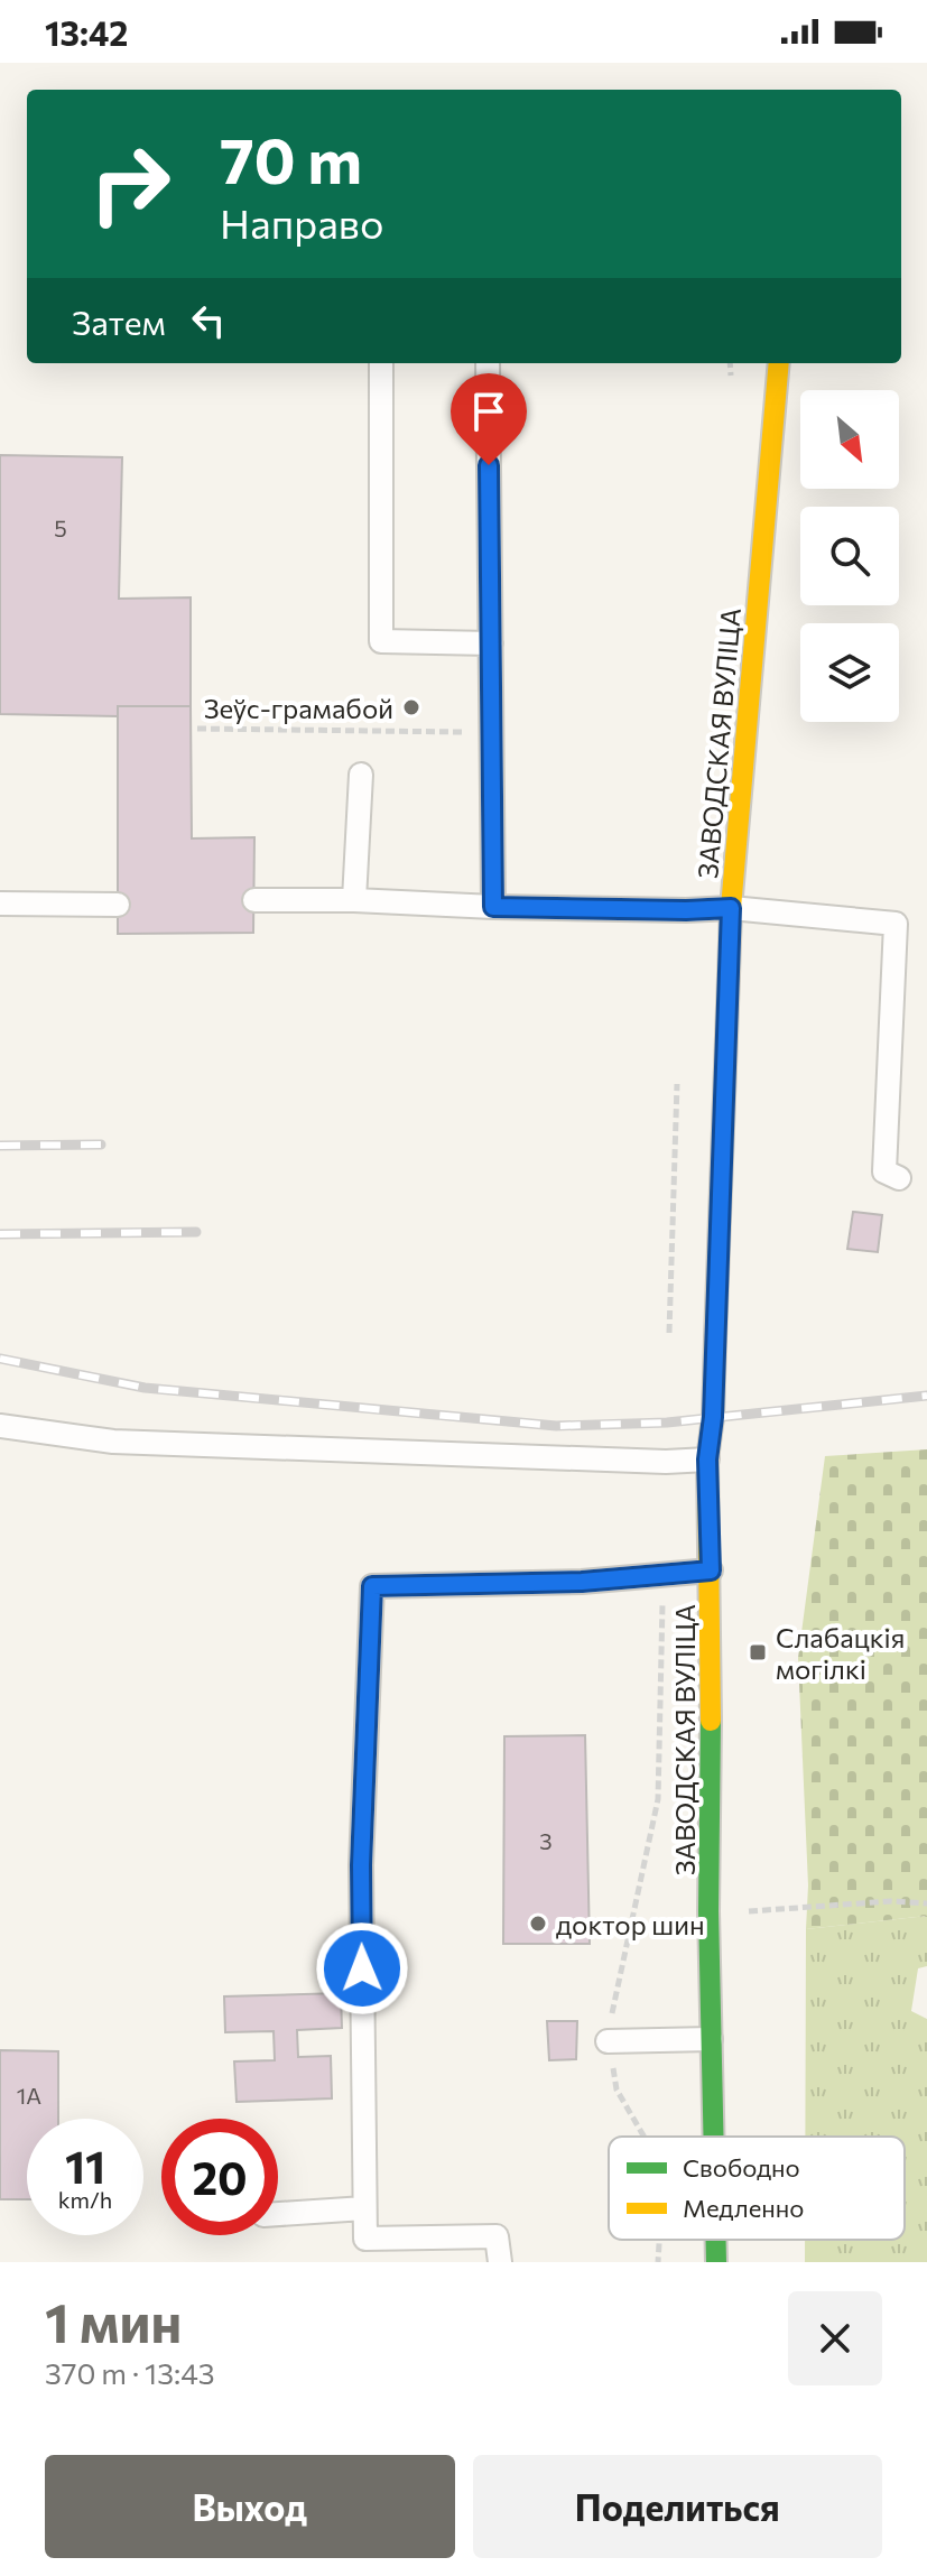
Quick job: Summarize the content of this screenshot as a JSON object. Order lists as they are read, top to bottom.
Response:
{
  "streets": {
    "street": ["ЗАВОДСКАЯ ВУЛІЦА"]
  },
  "places": {
    "other": ["Зеўс-грамабой", "доктор шин"],
    "transit": ["Слабацкія могілкі"]
  },
  "house_numbers": ["5", "3", "1А"],
  "legend": ["Свободно", "Медленно"],
  "north": "bottom right",
  "page": {
    "status": "13:42",
    "turn": ["70 m", "Направо"],
    "then": "Затем",
    "speed": "11 km/h",
    "limit": "20",
    "heading": ["1 мин", "370 m · 13:43"],
    "buttons": ["Выход", "Поделиться"]
  }
}
